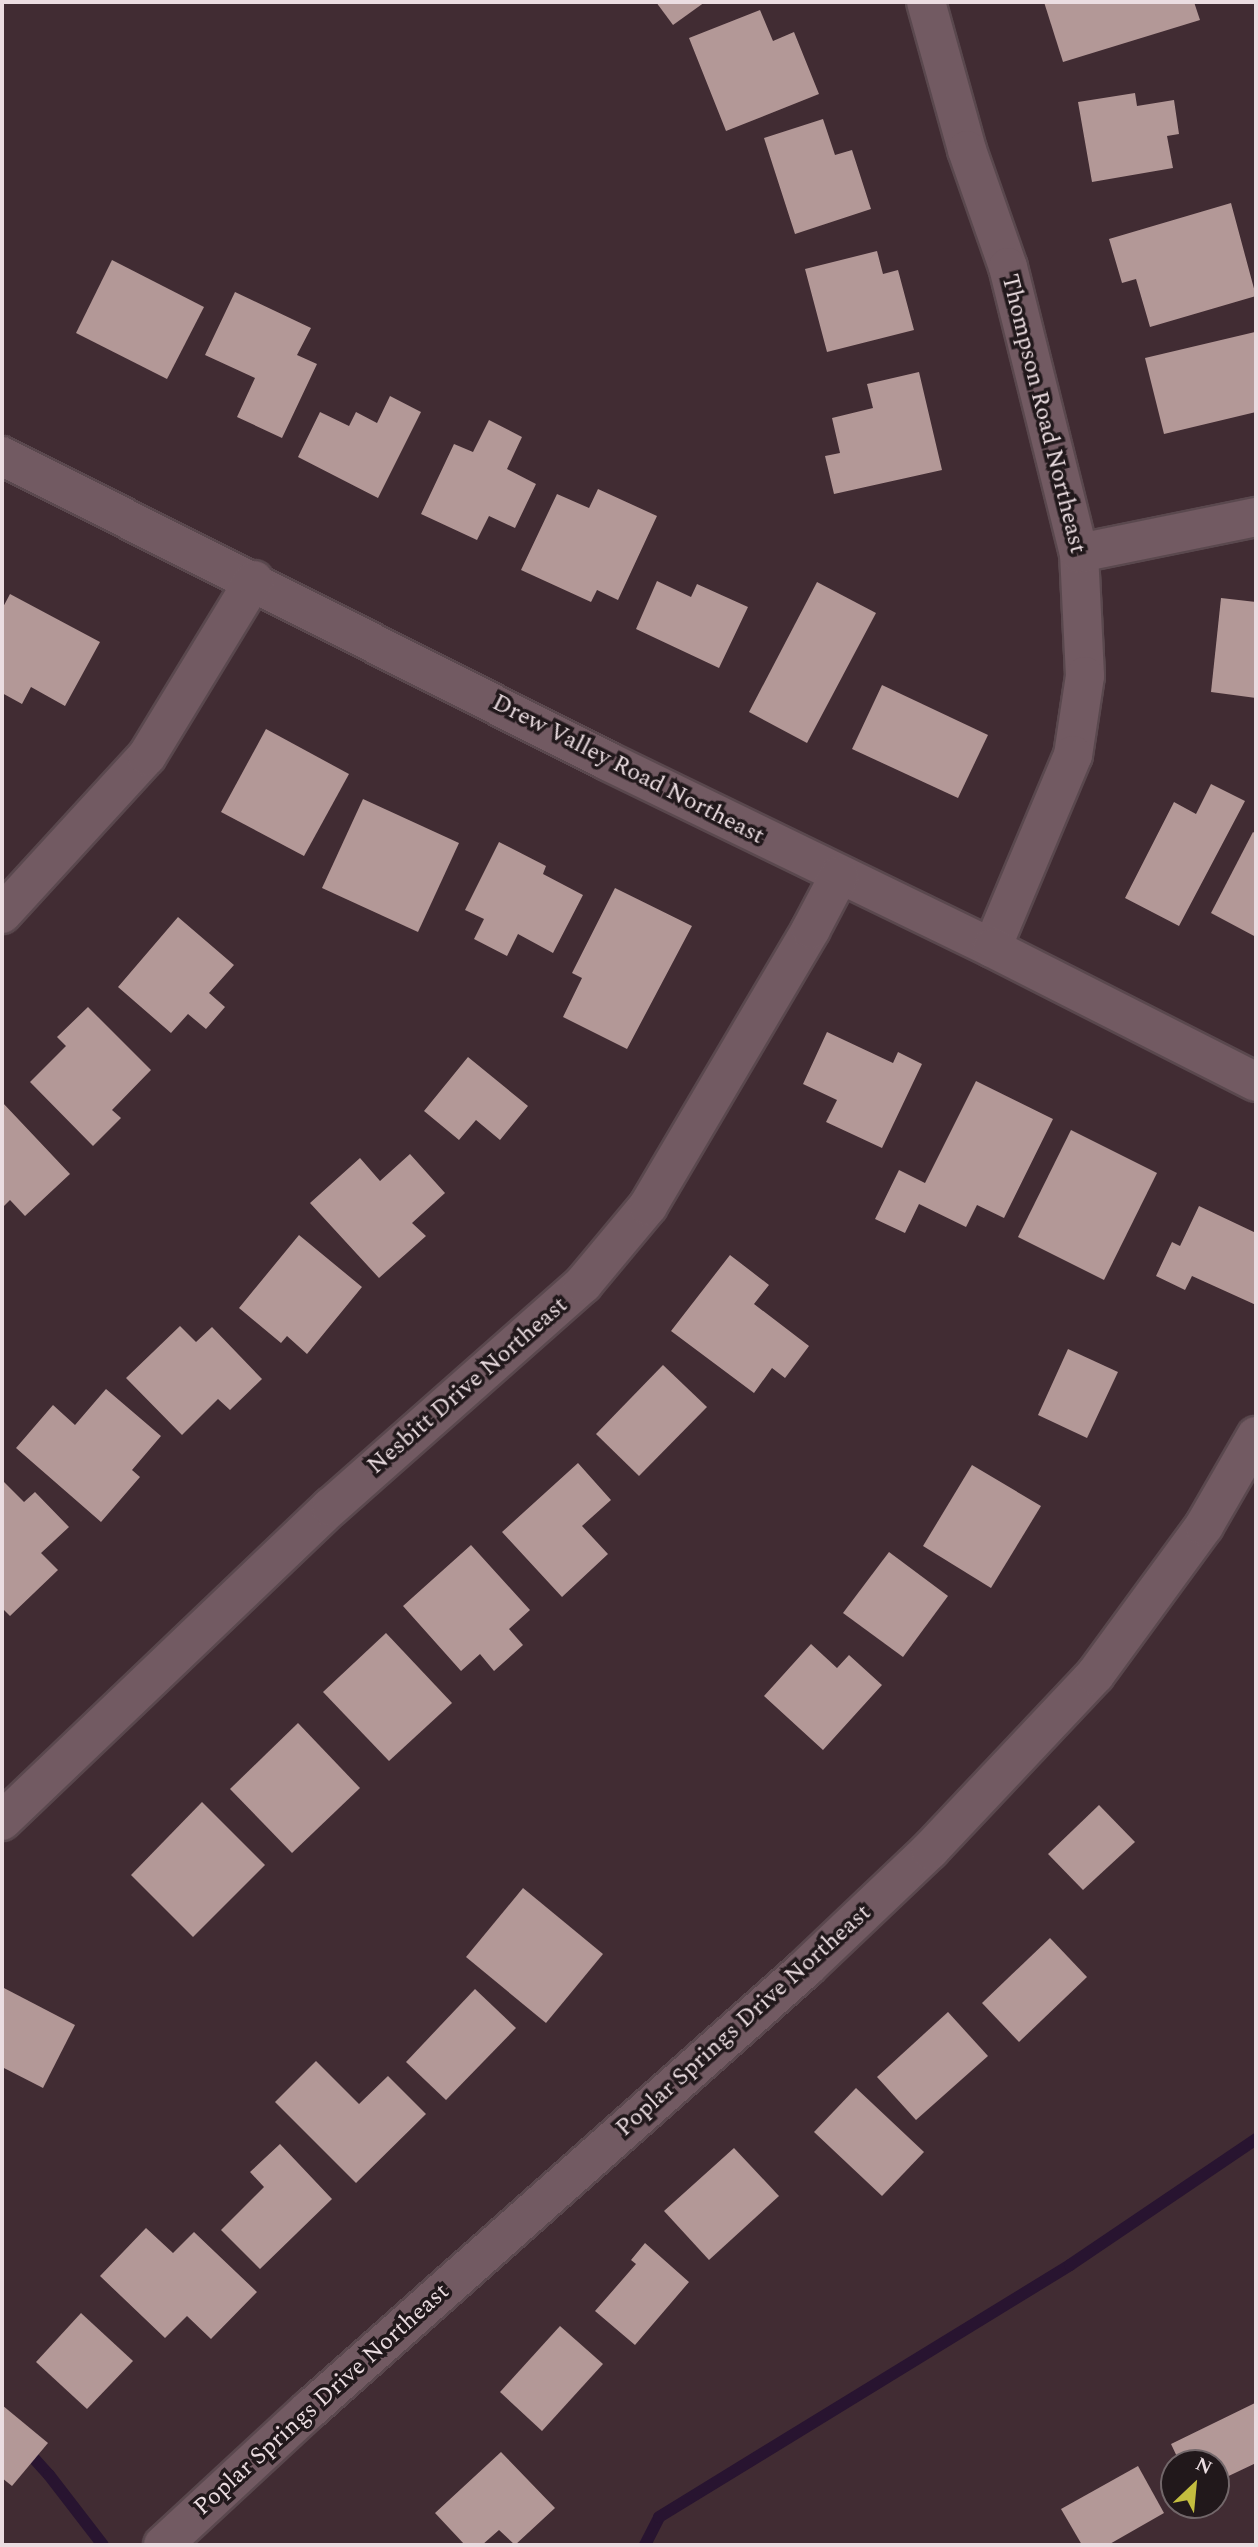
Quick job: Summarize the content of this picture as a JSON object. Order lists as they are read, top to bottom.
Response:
{
  "streets": {
    "street": [
      "Thompson Road Northeast",
      "Drew Valley Road Northeast",
      "Nesbitt Drive Northeast",
      "Poplar Springs Drive Northeast"
    ]
  },
  "crossings": [
    ["Thompson Road Northeast", "Drew Valley Road Northeast"],
    ["Drew Valley Road Northeast", "Nesbitt Drive Northeast"]
  ],
  "north": "top right"
}
